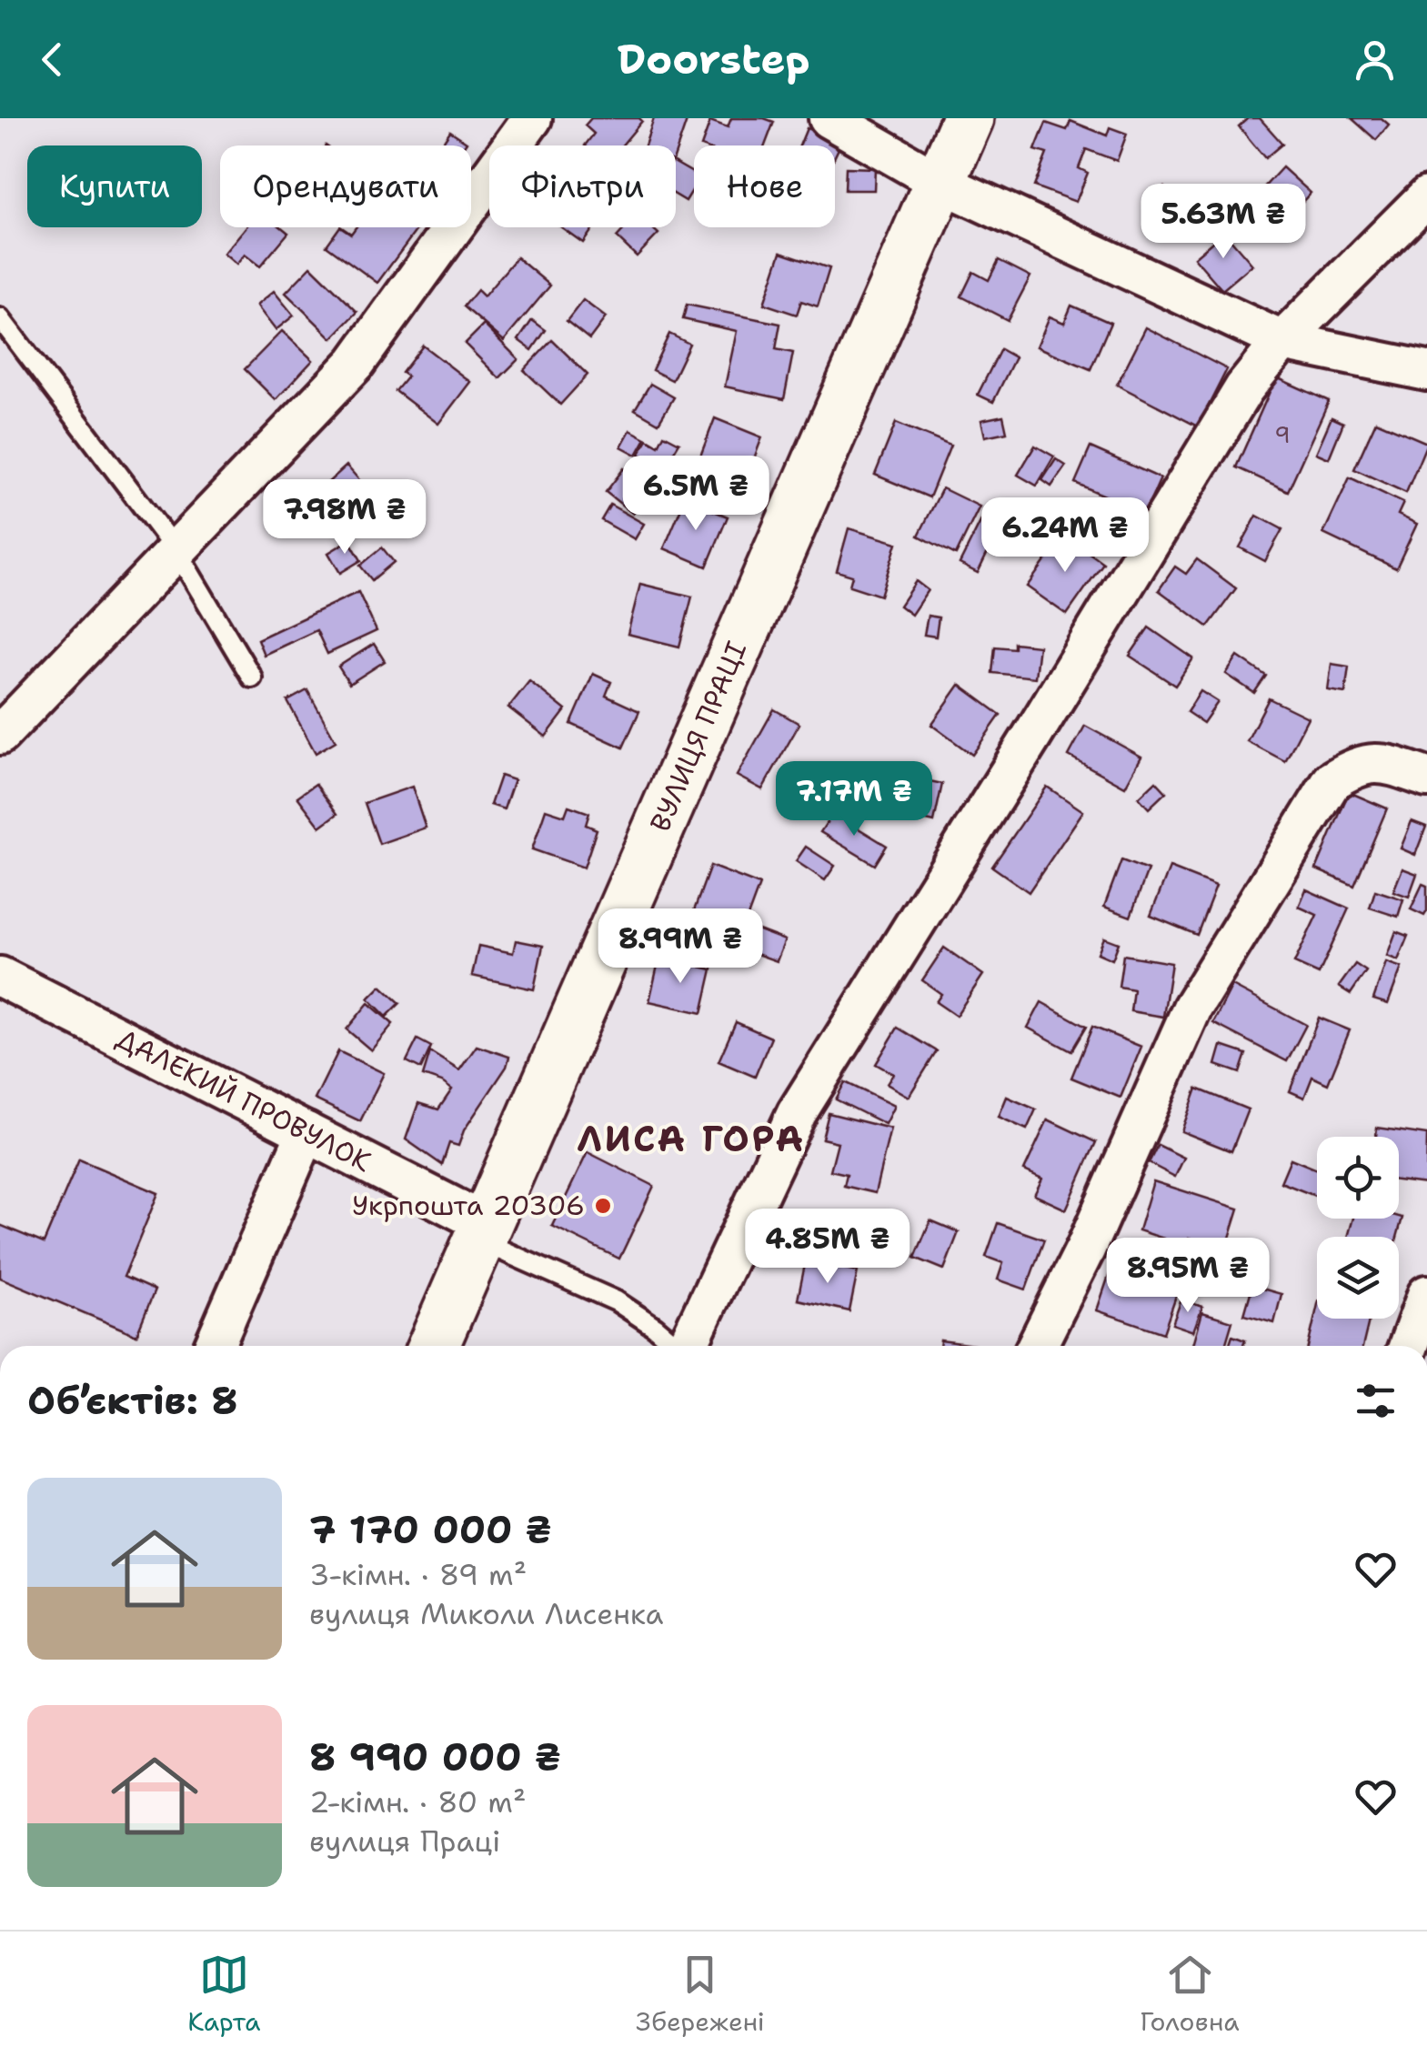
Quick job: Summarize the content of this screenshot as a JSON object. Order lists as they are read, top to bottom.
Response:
{
  "streets": {
    "main road": ["ВУЛИЦЯ ПРАЦІ"],
    "street": ["ДАЛЕКИЙ ПРОВУЛОК"]
  },
  "crossings": [
    ["ВУЛИЦЯ ПРАЦІ", "ДАЛЕКИЙ ПРОВУЛОК"]
  ],
  "districts": ["ЛИСА ГОРА"],
  "places": ["Укрпошта 20306"],
  "house_numbers": ["9"],
  "page": {
    "header": "Doorstep",
    "chip": [
      "Купити",
      "Орендувати",
      "Фільтри",
      "Нове"
    ],
    "price": [
      "5.63M ₴",
      "6.5M ₴",
      "7.98M ₴",
      "6.24M ₴",
      "7.17M ₴",
      "8.99M ₴",
      "4.85M ₴",
      "8.95M ₴"
    ],
    "heading": "Об’єктів: 8",
    "list": [
      {
        "name": "7 170 000 ₴",
        "note": "3-кімн. · 89 m² · вулиця Миколи Лисенка"
      },
      {
        "name": "8 990 000 ₴",
        "note": "2-кімн. · 80 m² · вулиця Праці"
      }
    ],
    "tabs": ["Карта", "Збережені", "Головна"]
  }
}
